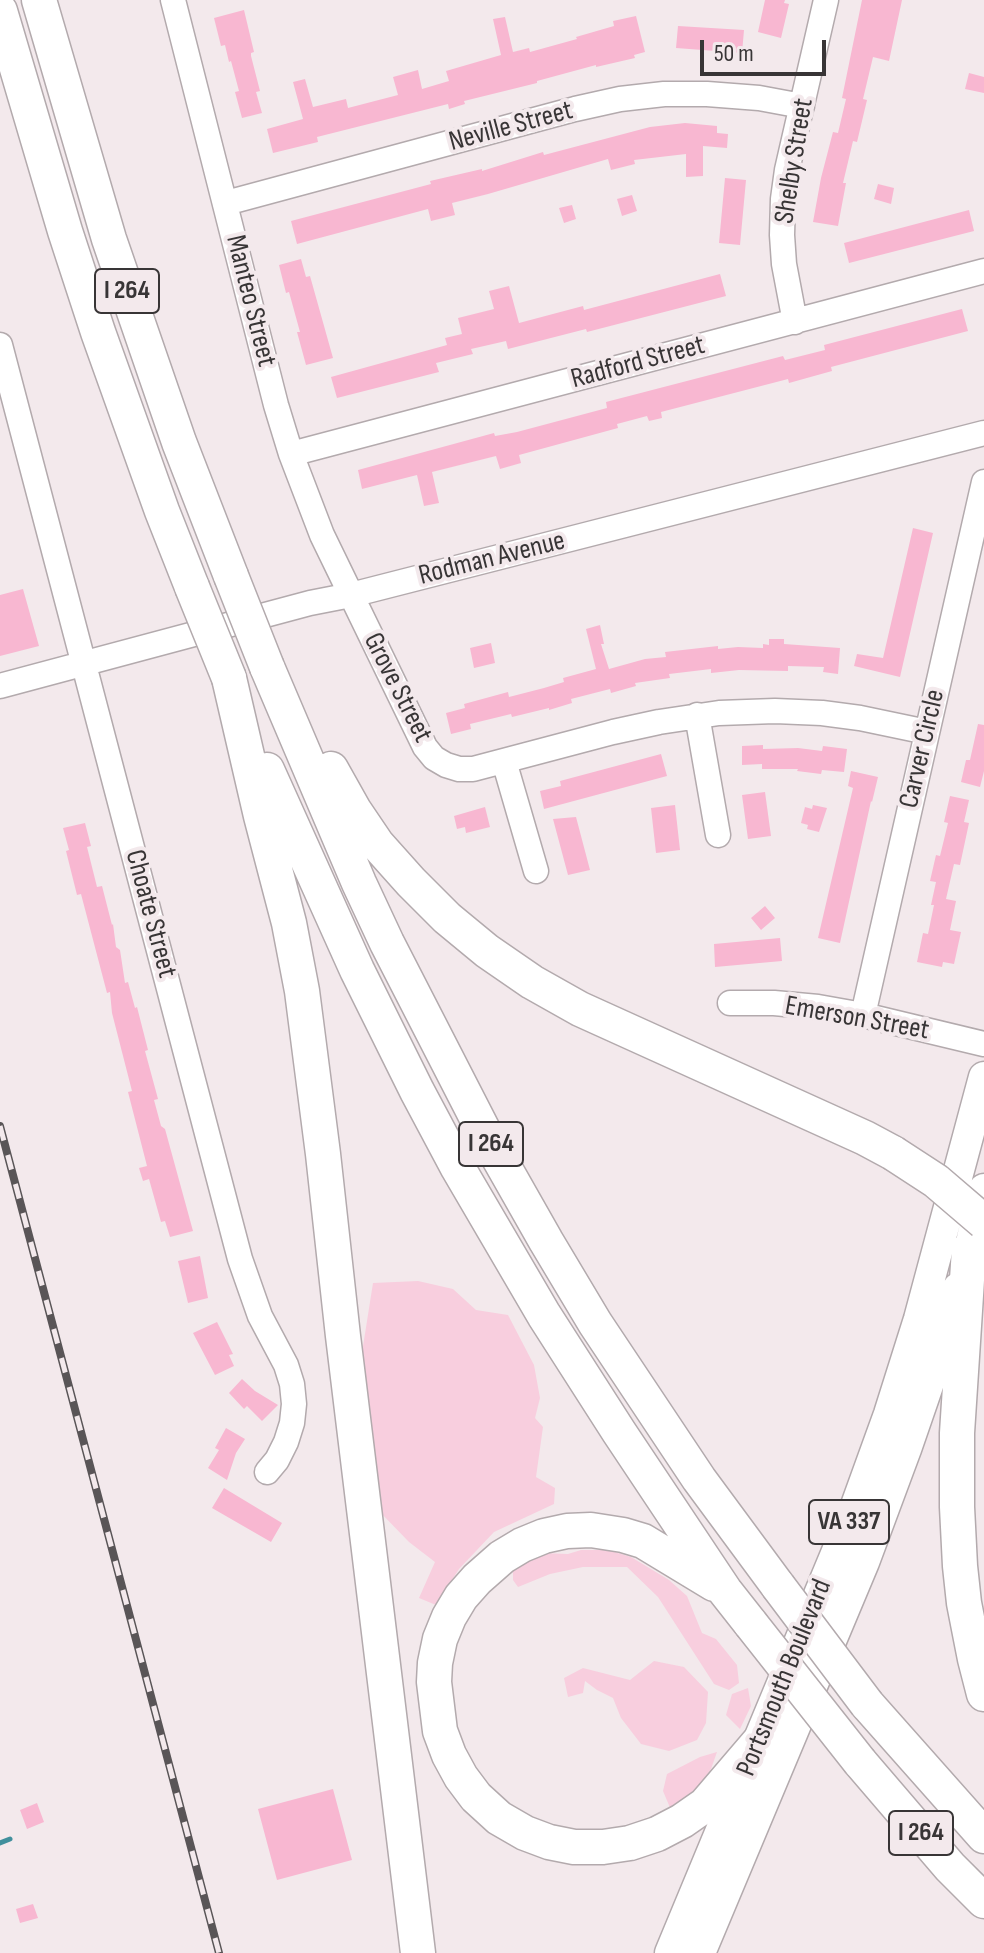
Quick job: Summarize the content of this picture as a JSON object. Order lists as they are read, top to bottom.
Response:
{
  "streets": {
    "highway": ["I 264"],
    "main road": ["VA 337", "Portsmouth Boulevard"],
    "street": [
      "Neville Street",
      "Shelby Street",
      "Manteo Street",
      "Radford Street",
      "Rodman Avenue",
      "Grove Street",
      "Carver Circle",
      "Choate Street",
      "Emerson Street"
    ]
  },
  "crossings": [
    ["Neville Street", "Shelby Street"],
    ["Neville Street", "Manteo Street"],
    ["Shelby Street", "Radford Street"],
    ["Manteo Street", "Radford Street"],
    ["Manteo Street", "Rodman Avenue"],
    ["Manteo Street", "Grove Street"],
    ["Rodman Avenue", "Grove Street"],
    ["Rodman Avenue", "Choate Street"],
    ["Grove Street", "Carver Circle"],
    ["Carver Circle", "Emerson Street"]
  ],
  "scale_bar": "50 m"
}
